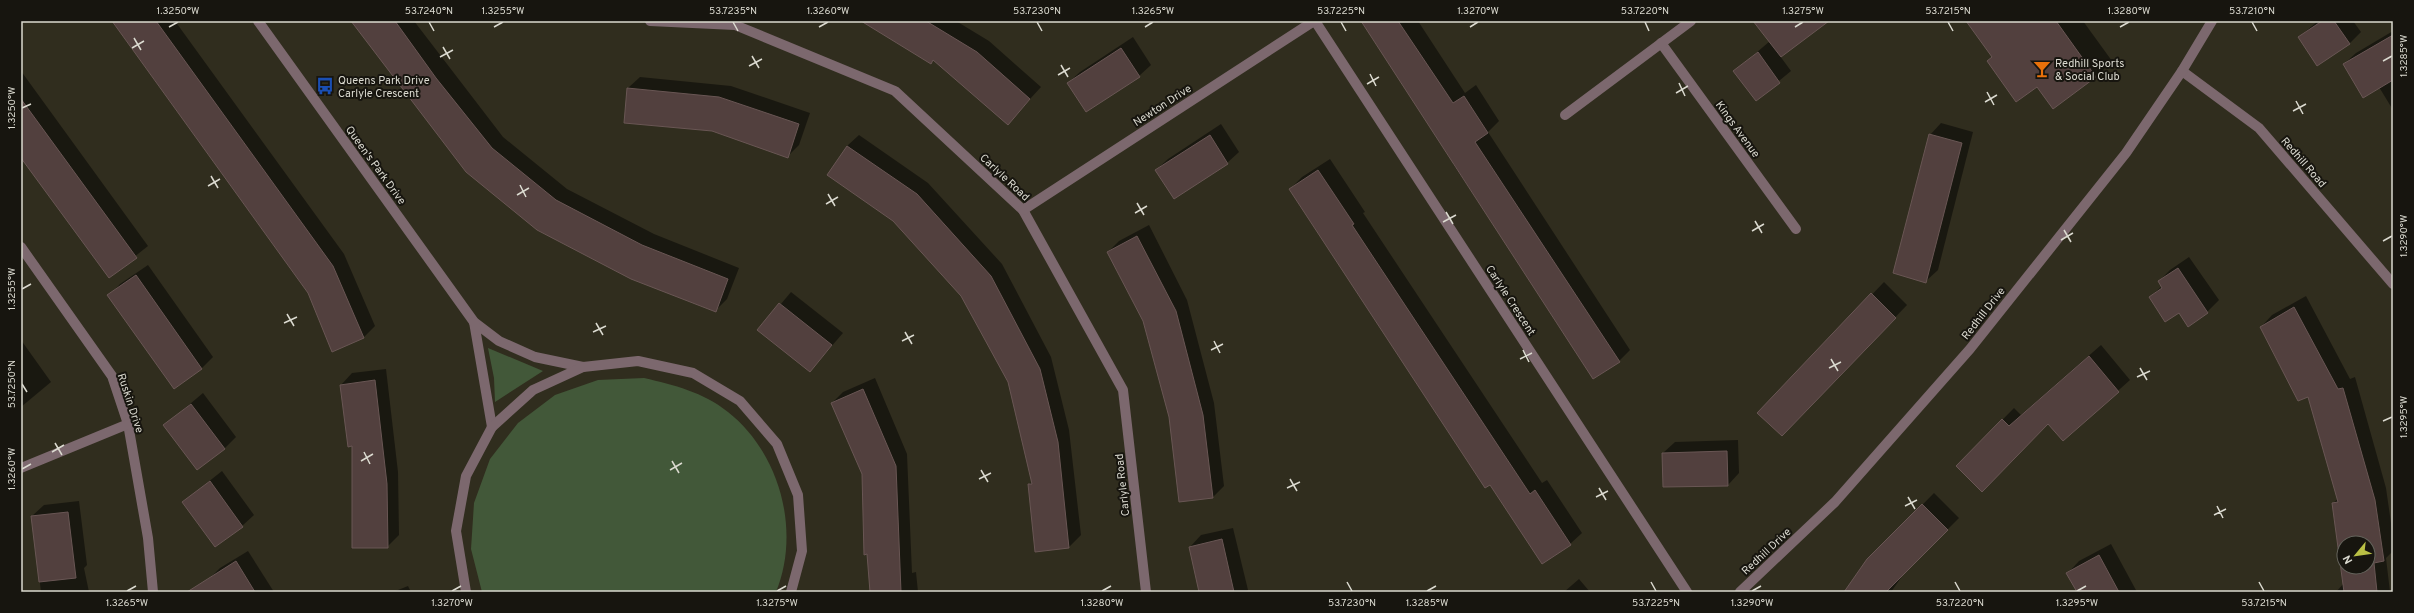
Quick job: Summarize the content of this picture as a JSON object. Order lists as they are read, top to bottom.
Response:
{
  "streets": {
    "street": [
      "Newton Drive",
      "Kings Avenue",
      "Redhill Road",
      "Queen's Park Drive",
      "Carlyle Road",
      "Carlyle Crescent",
      "Redhill Drive",
      "Ruskin Drive"
    ]
  },
  "crossings": [
    ["Newton Drive", "Carlyle Road"],
    ["Newton Drive", "Carlyle Crescent"],
    ["Redhill Road", "Redhill Drive"]
  ],
  "places": {
    "bar": ["Redhill Sports & Social Club"],
    "bus stop": ["Queens Park Drive Carlyle Crescent"]
  },
  "north": "bottom left",
  "coordinates": [
    "1.3250°W",
    "53.7240°N",
    "1.3255°W",
    "53.7235°N",
    "1.3260°W",
    "53.7230°N",
    "1.3265°W",
    "53.7225°N",
    "1.3270°W",
    "53.7220°N",
    "1.3275°W",
    "53.7215°N",
    "1.3280°W",
    "53.7210°N",
    "1.3285°W",
    "1.3290°W",
    "53.7250°N",
    "1.3295°W"
  ]
}
